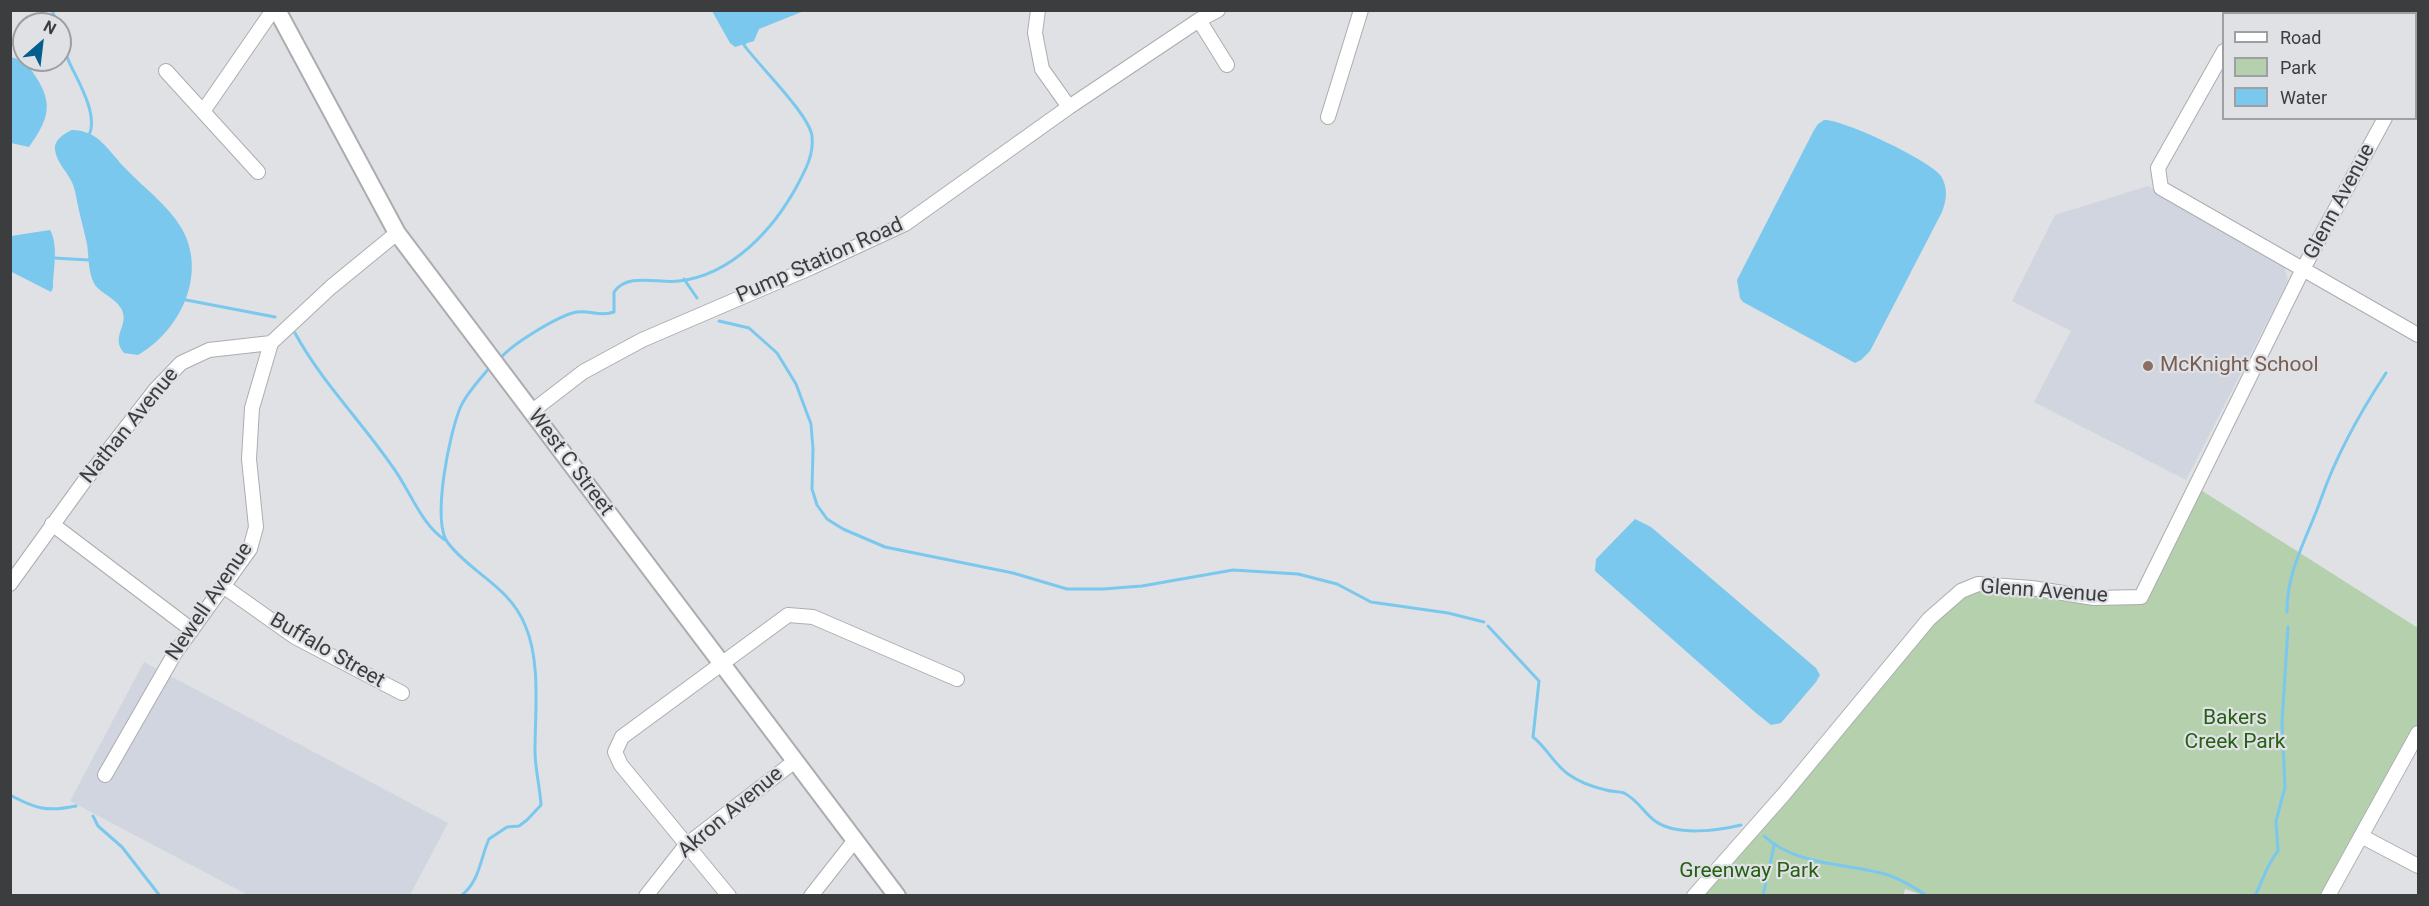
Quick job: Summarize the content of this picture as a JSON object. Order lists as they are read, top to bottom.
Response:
{
  "streets": {
    "main road": ["West C Street"],
    "street": [
      "Glenn Avenue",
      "Pump Station Road",
      "Nathan Avenue",
      "Newell Avenue",
      "Buffalo Street",
      "Akron Avenue"
    ]
  },
  "crossings": [
    ["Pump Station Road", "West C Street"],
    ["Nathan Avenue", "Newell Avenue"],
    ["West C Street", "Akron Avenue"],
    ["Newell Avenue", "Buffalo Street"]
  ],
  "parks": ["Bakers Creek Park", "Greenway Park"],
  "places": ["McKnight School"],
  "legend": ["Road", "Park", "Water"],
  "north": "top right"
}
